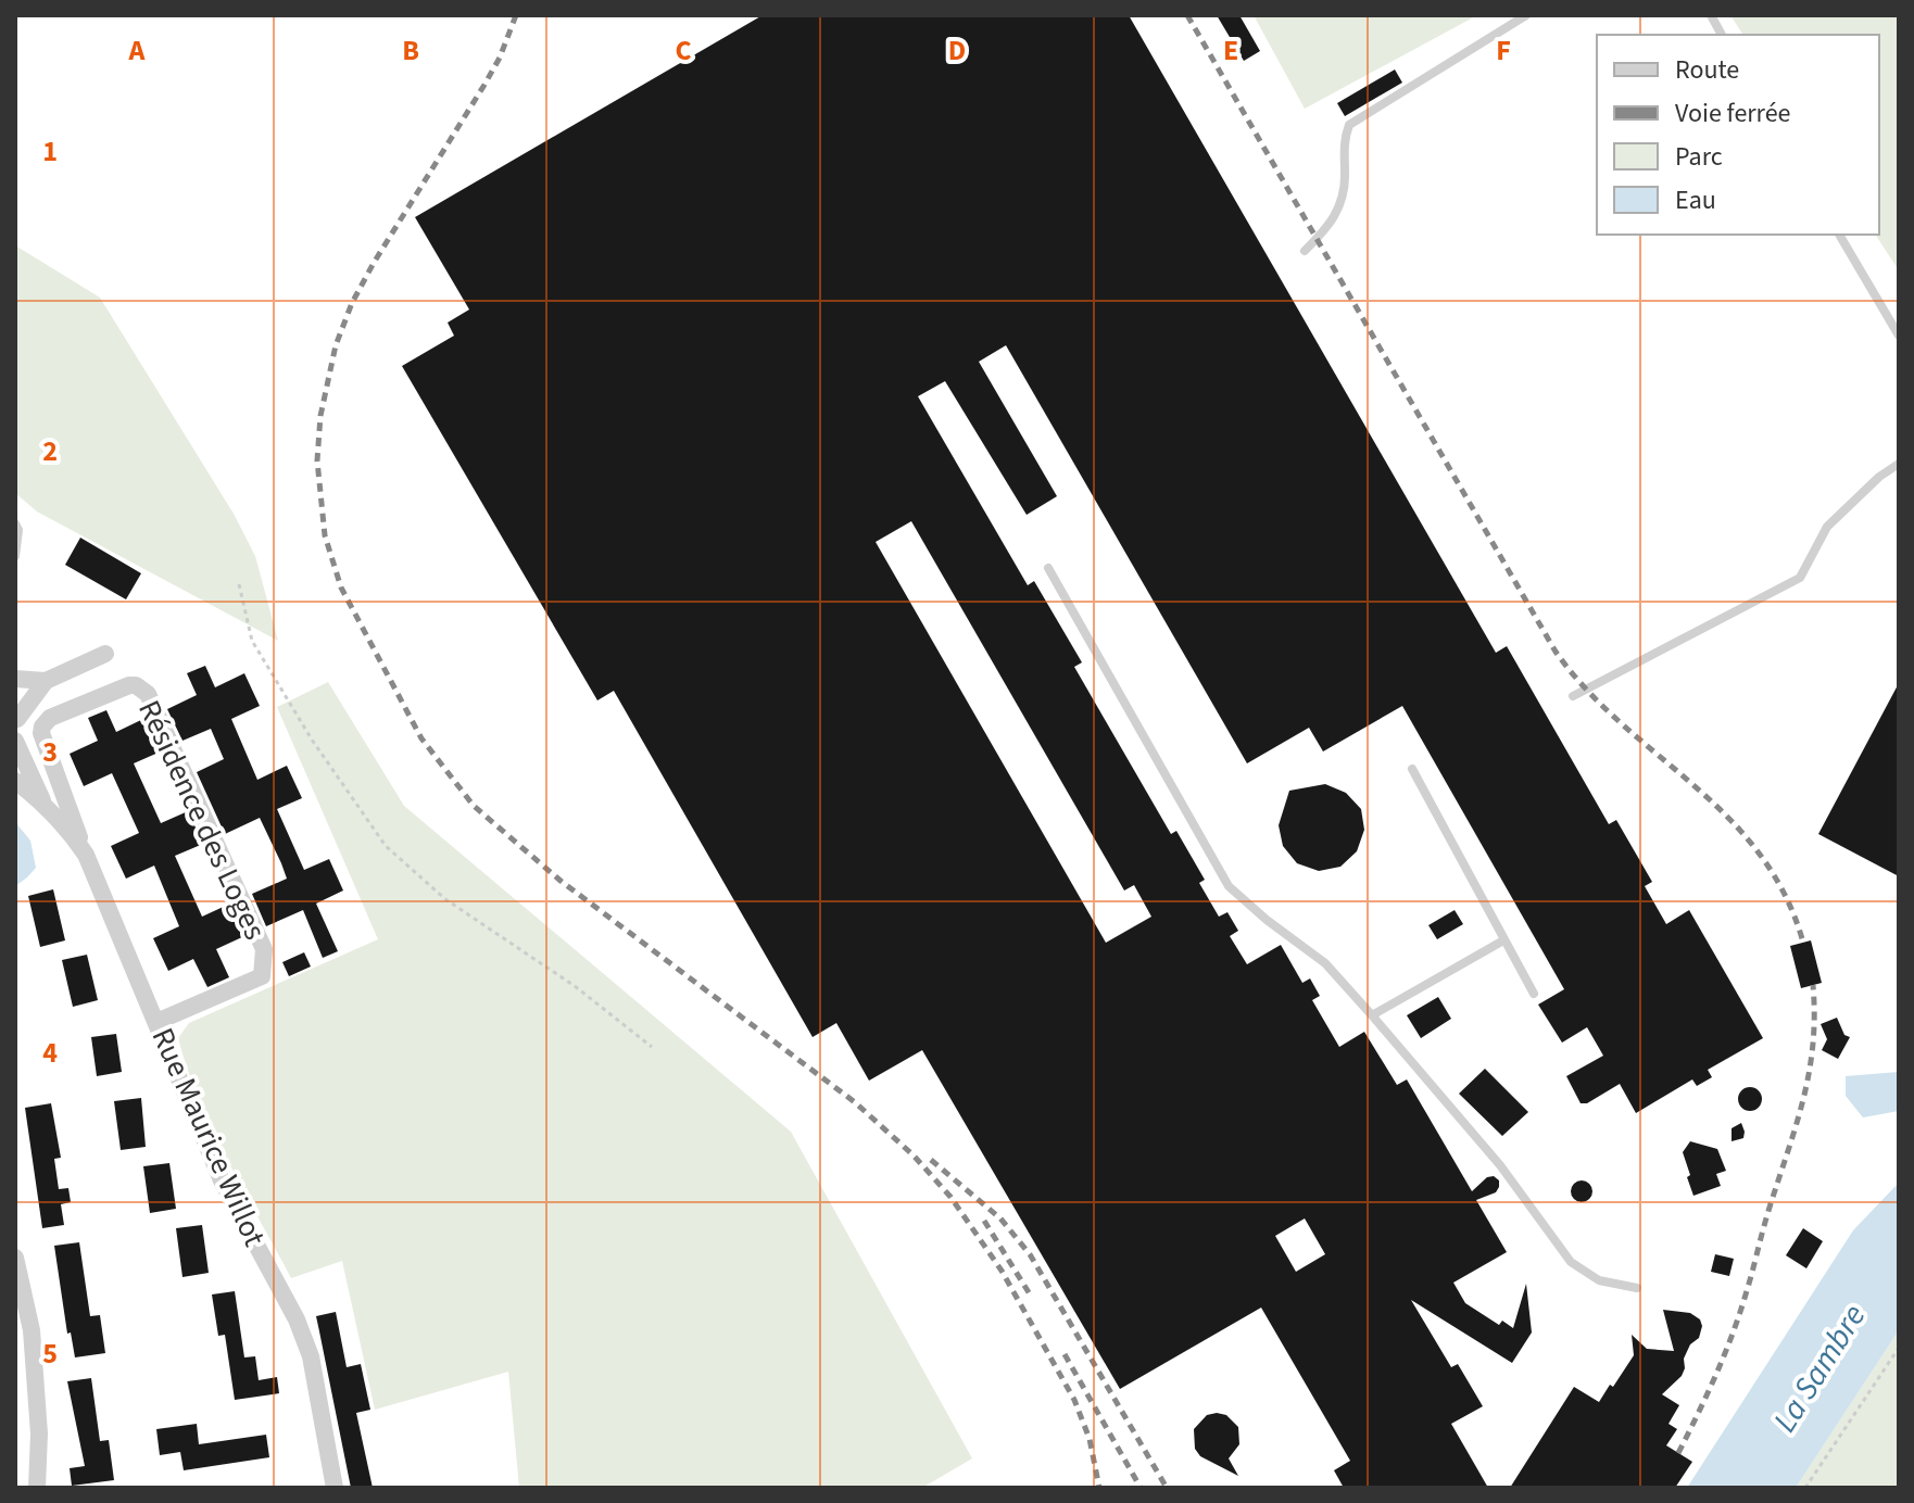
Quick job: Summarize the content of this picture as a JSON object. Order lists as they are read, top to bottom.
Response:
{
  "streets": {
    "street": ["Résidence des Loges", "Rue Maurice Willot"]
  },
  "crossings": [
    ["Résidence des Loges", "Rue Maurice Willot"]
  ],
  "water": ["La Sambre"],
  "legend": [
    "Route",
    "Voie ferrée",
    "Parc",
    "Eau"
  ],
  "grid": {
    "columns": [
      "A",
      "B",
      "C",
      "D",
      "E",
      "F"
    ],
    "rows": [
      "1",
      "2",
      "3",
      "4",
      "5"
    ]
  }
}
